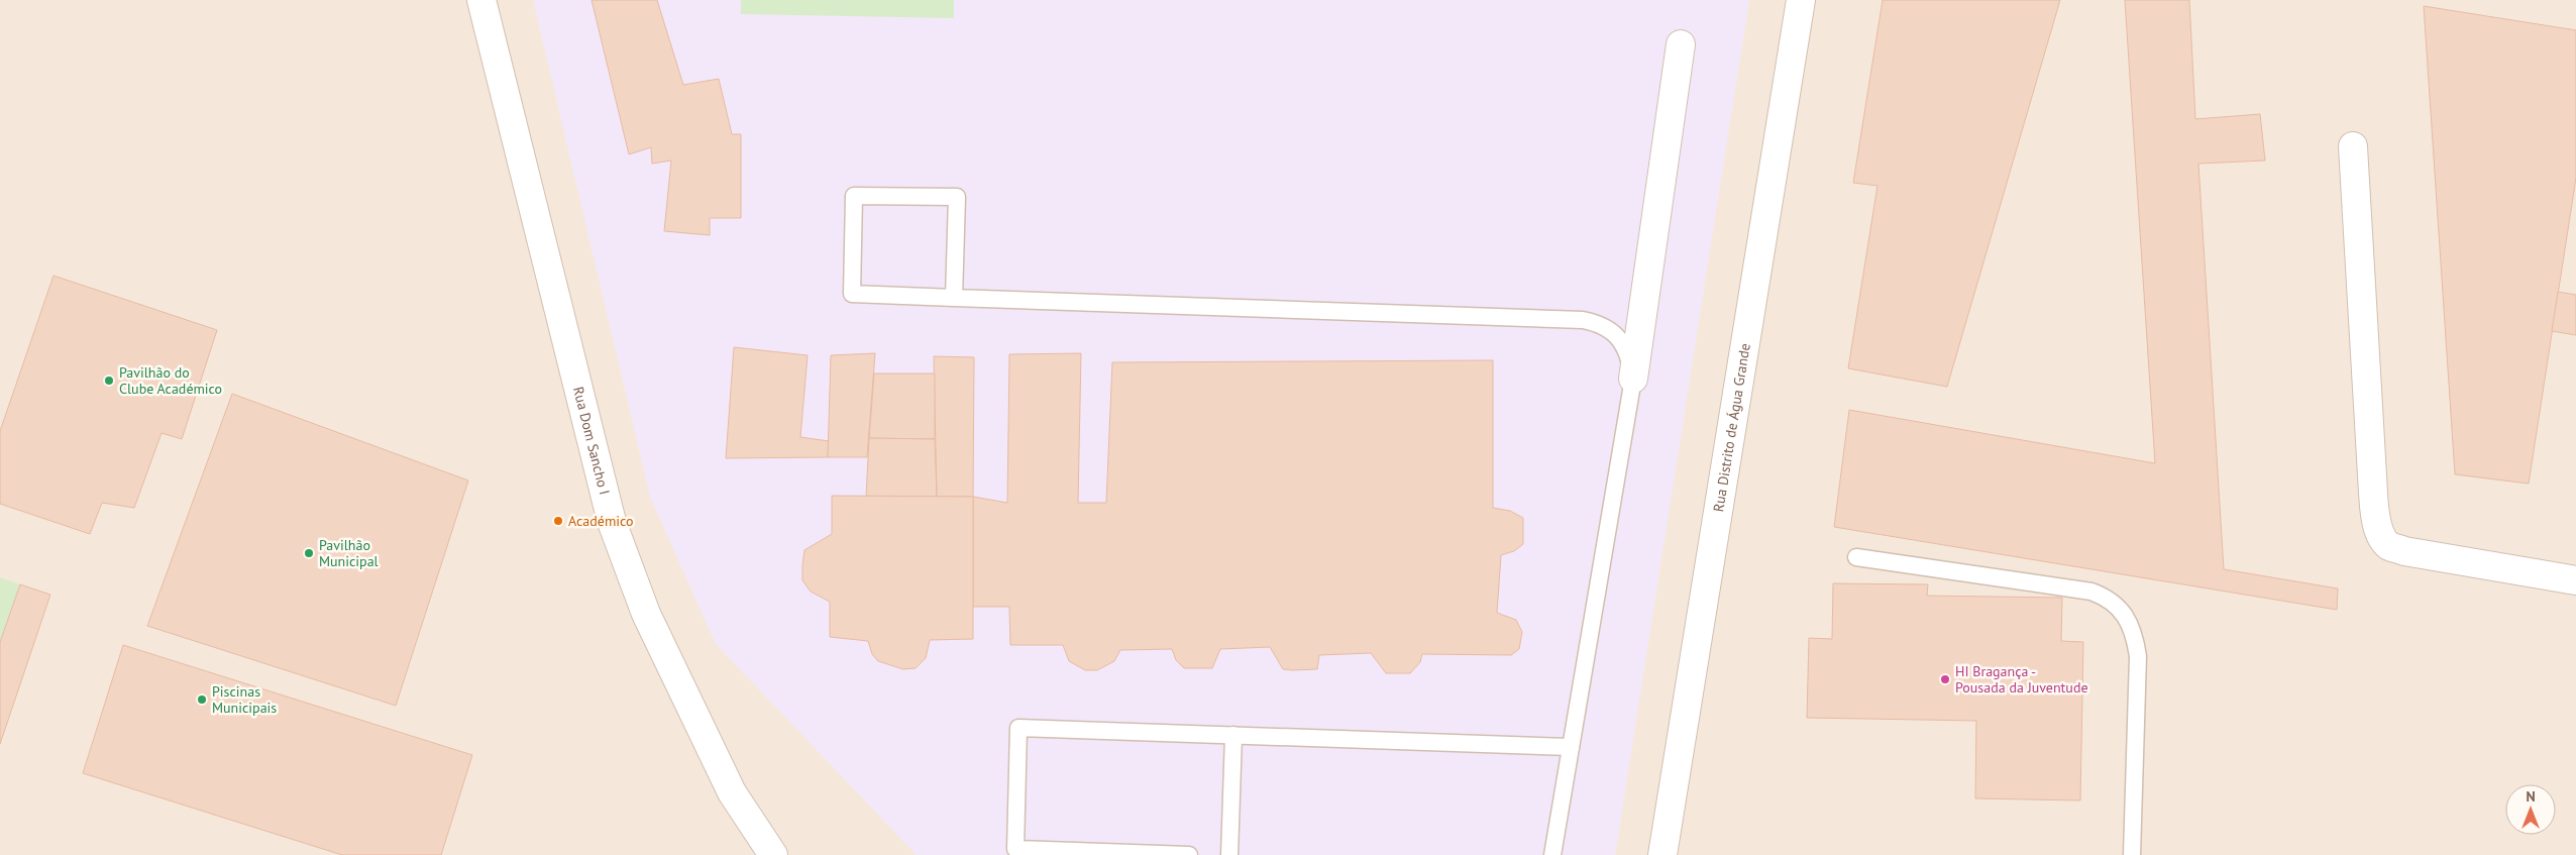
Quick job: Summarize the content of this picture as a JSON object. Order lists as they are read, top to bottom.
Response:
{
  "streets": {
    "street": ["Rua Distrito de Água Grande", "Rua Dom Sancho I"]
  },
  "places": [
    "Pavilhão do Clube Académico",
    "Académico",
    "Pavilhão Municipal",
    "HI Bragança - Pousada da Juventude",
    "Piscinas Municipais"
  ],
  "north": "top"
}
